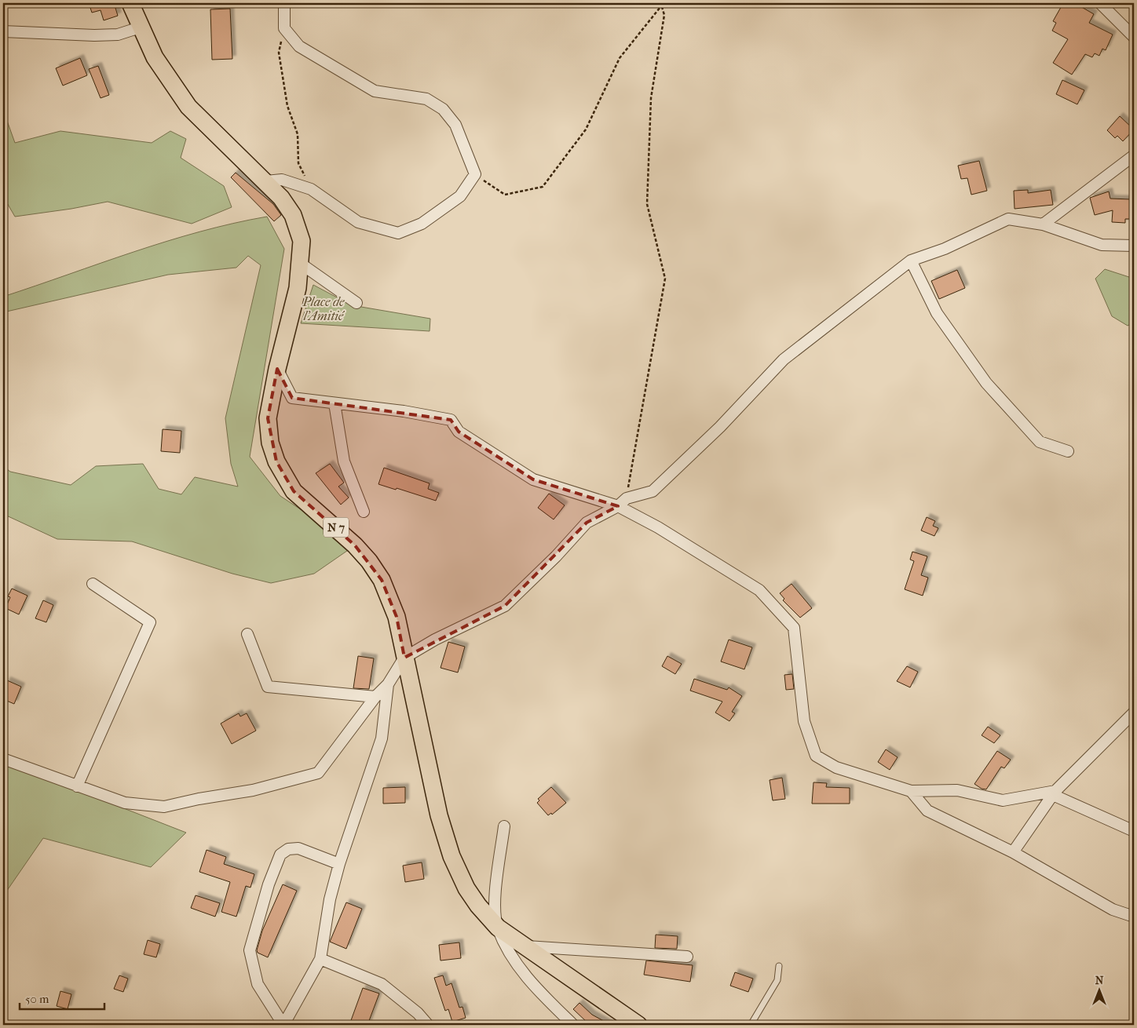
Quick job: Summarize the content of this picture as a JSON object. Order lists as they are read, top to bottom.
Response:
{
  "streets": {
    "main road": ["N 7"]
  },
  "parks": ["Place de l'Amitié"],
  "scale_bar": "50 m",
  "north": "top"
}
